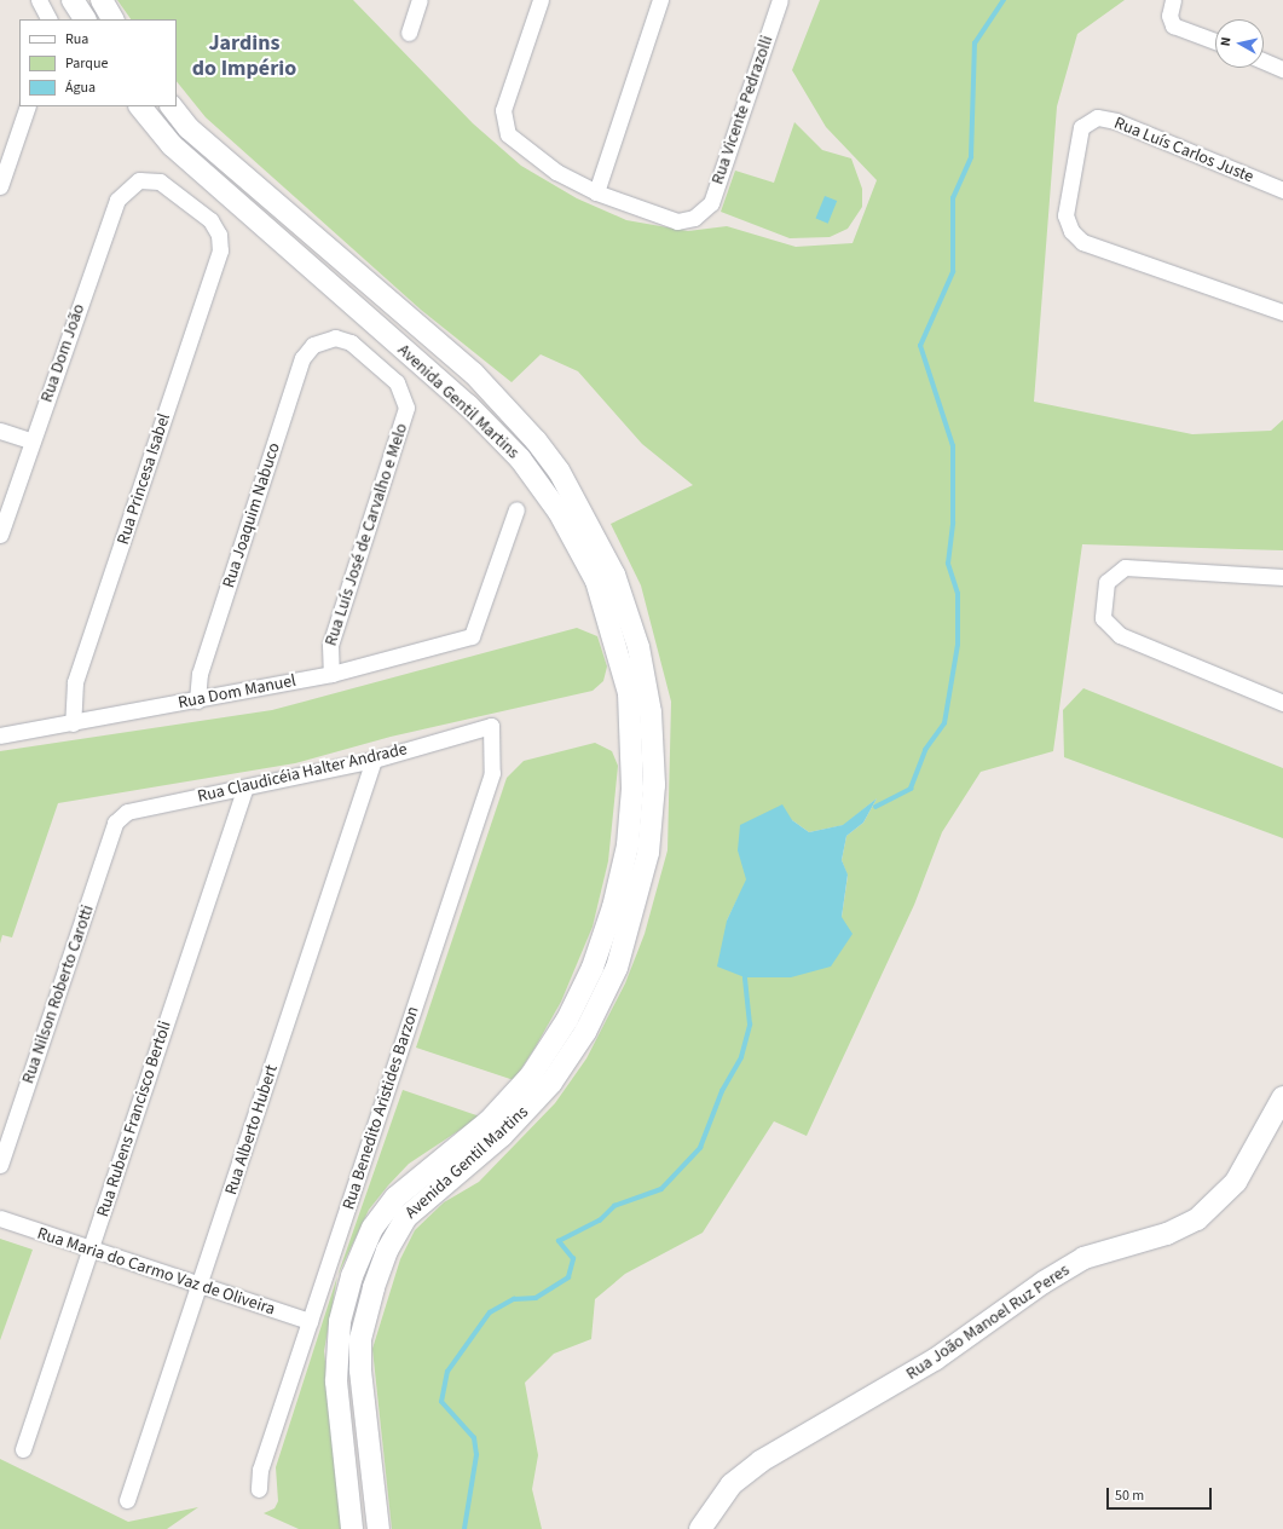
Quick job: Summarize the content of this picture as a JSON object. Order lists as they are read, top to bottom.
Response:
{
  "streets": {
    "main road": ["Avenida Gentil Martins", "Rua João Manoel Ruz Peres"],
    "street": [
      "Rua Vicente Pedrazolli",
      "Rua Luís Carlos Juste",
      "Rua Dom João",
      "Rua Princesa Isabel",
      "Rua Joaquim Nabuco",
      "Rua Luís José de Carvalho e Melo",
      "Rua Dom Manuel",
      "Rua Claudicéia Halter Andrade",
      "Rua Nilson Roberto Carotti",
      "Rua Benedito Aristides Barzon",
      "Rua Rubens Francisco Bertoli",
      "Rua Alberto Hubert",
      "Rua Maria do Carmo Vaz de Oliveira"
    ]
  },
  "crossings": [
    ["Rua Dom João", "Rua Princesa Isabel"],
    ["Rua Princesa Isabel", "Rua Dom Manuel"],
    ["Rua Joaquim Nabuco", "Rua Luís José de Carvalho e Melo"],
    ["Rua Joaquim Nabuco", "Rua Dom Manuel"],
    ["Rua Luís José de Carvalho e Melo", "Rua Dom Manuel"],
    ["Rua Claudicéia Halter Andrade", "Rua Nilson Roberto Carotti"],
    ["Rua Claudicéia Halter Andrade", "Rua Benedito Aristides Barzon"],
    ["Rua Claudicéia Halter Andrade", "Rua Rubens Francisco Bertoli"],
    ["Rua Claudicéia Halter Andrade", "Rua Alberto Hubert"],
    ["Rua Benedito Aristides Barzon", "Rua Maria do Carmo Vaz de Oliveira"],
    ["Rua Rubens Francisco Bertoli", "Rua Maria do Carmo Vaz de Oliveira"],
    ["Rua Alberto Hubert", "Rua Maria do Carmo Vaz de Oliveira"]
  ],
  "districts": ["Jardins do Império"],
  "legend": ["Rua", "Parque", "Água"],
  "scale_bar": "50 m",
  "north": "left"
}
